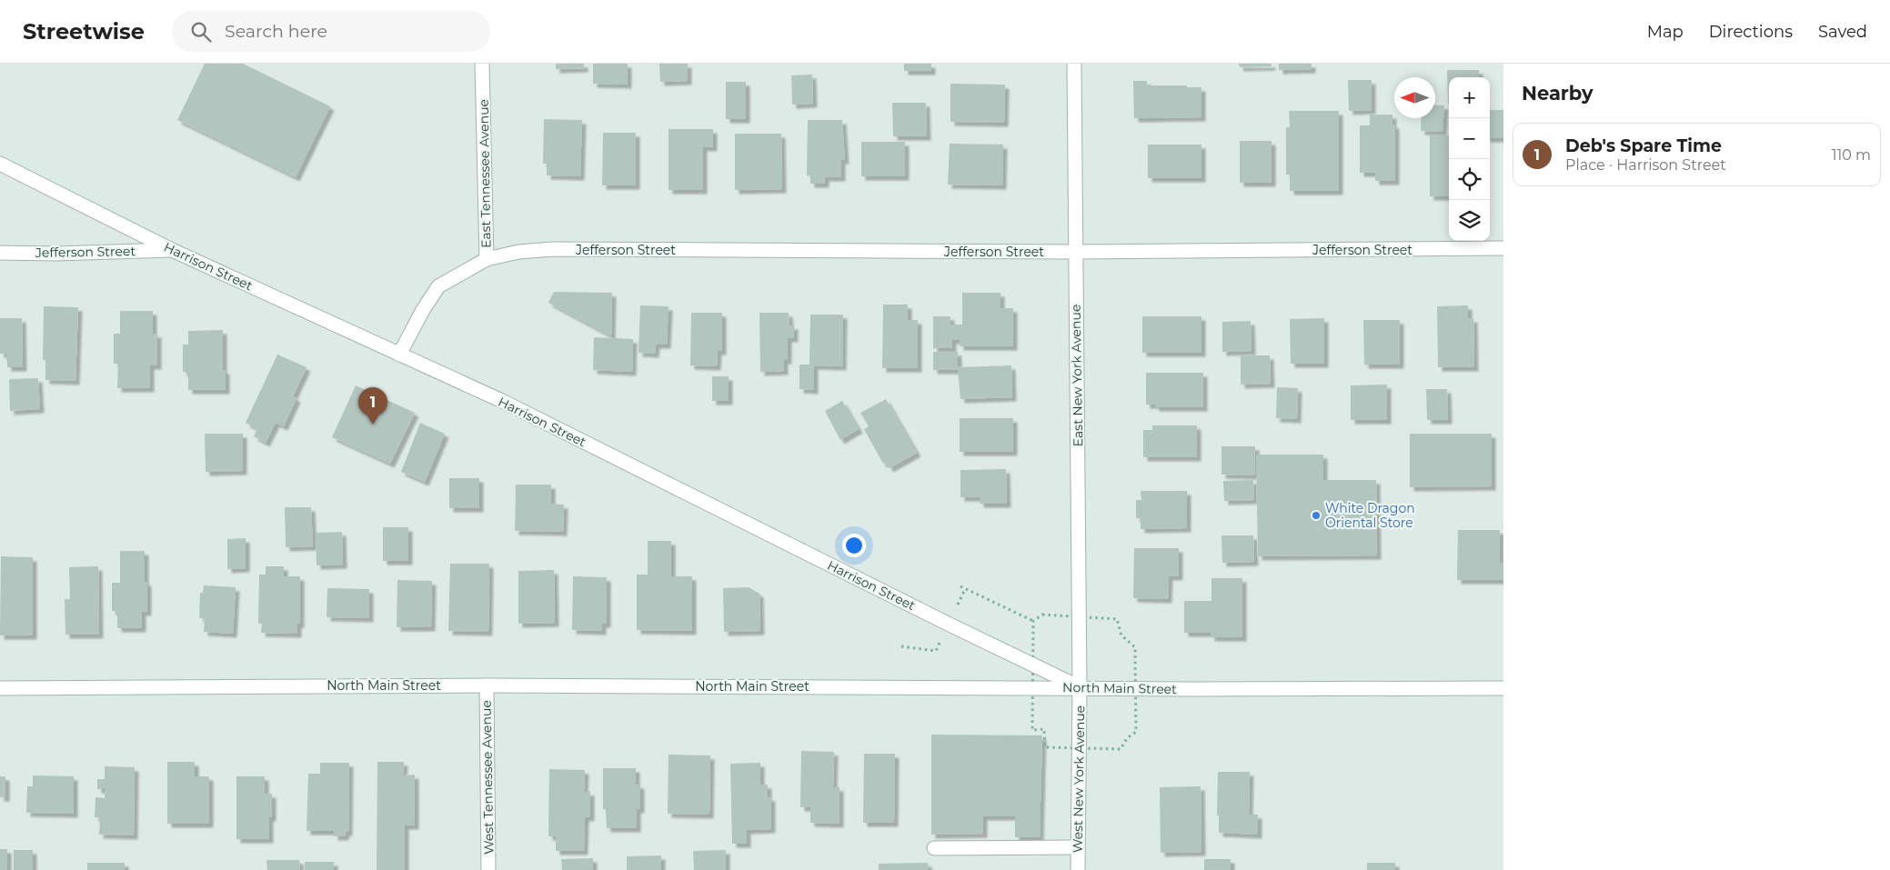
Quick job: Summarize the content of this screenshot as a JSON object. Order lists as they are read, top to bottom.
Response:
{
  "streets": {
    "street": [
      "East Tennessee Avenue",
      "Jefferson Street",
      "Harrison Street",
      "East New York Avenue",
      "North Main Street",
      "West Tennessee Avenue",
      "West New York Avenue"
    ]
  },
  "crossings": [
    ["East Tennessee Avenue", "Jefferson Street"],
    ["East Tennessee Avenue", "Harrison Street"],
    ["Jefferson Street", "Harrison Street"],
    ["Jefferson Street", "East New York Avenue"],
    ["Harrison Street", "East New York Avenue"],
    ["Harrison Street", "North Main Street"],
    ["Harrison Street", "West New York Avenue"],
    ["East New York Avenue", "North Main Street"],
    ["East New York Avenue", "West New York Avenue"],
    ["North Main Street", "West Tennessee Avenue"],
    ["North Main Street", "West New York Avenue"]
  ],
  "places": ["White Dragon Oriental Store"],
  "north": "left",
  "page": {
    "header": "Streetwise",
    "search": "Search here",
    "nav": ["Map", "Directions", "Saved"],
    "heading": "Nearby",
    "map_buttons": ["+", "−"],
    "list": [
      {
        "mark": "1",
        "name": "Deb's Spare Time",
        "note": "Place · Harrison Street",
        "value": "110 m"
      }
    ],
    "pins": "1"
  }
}
